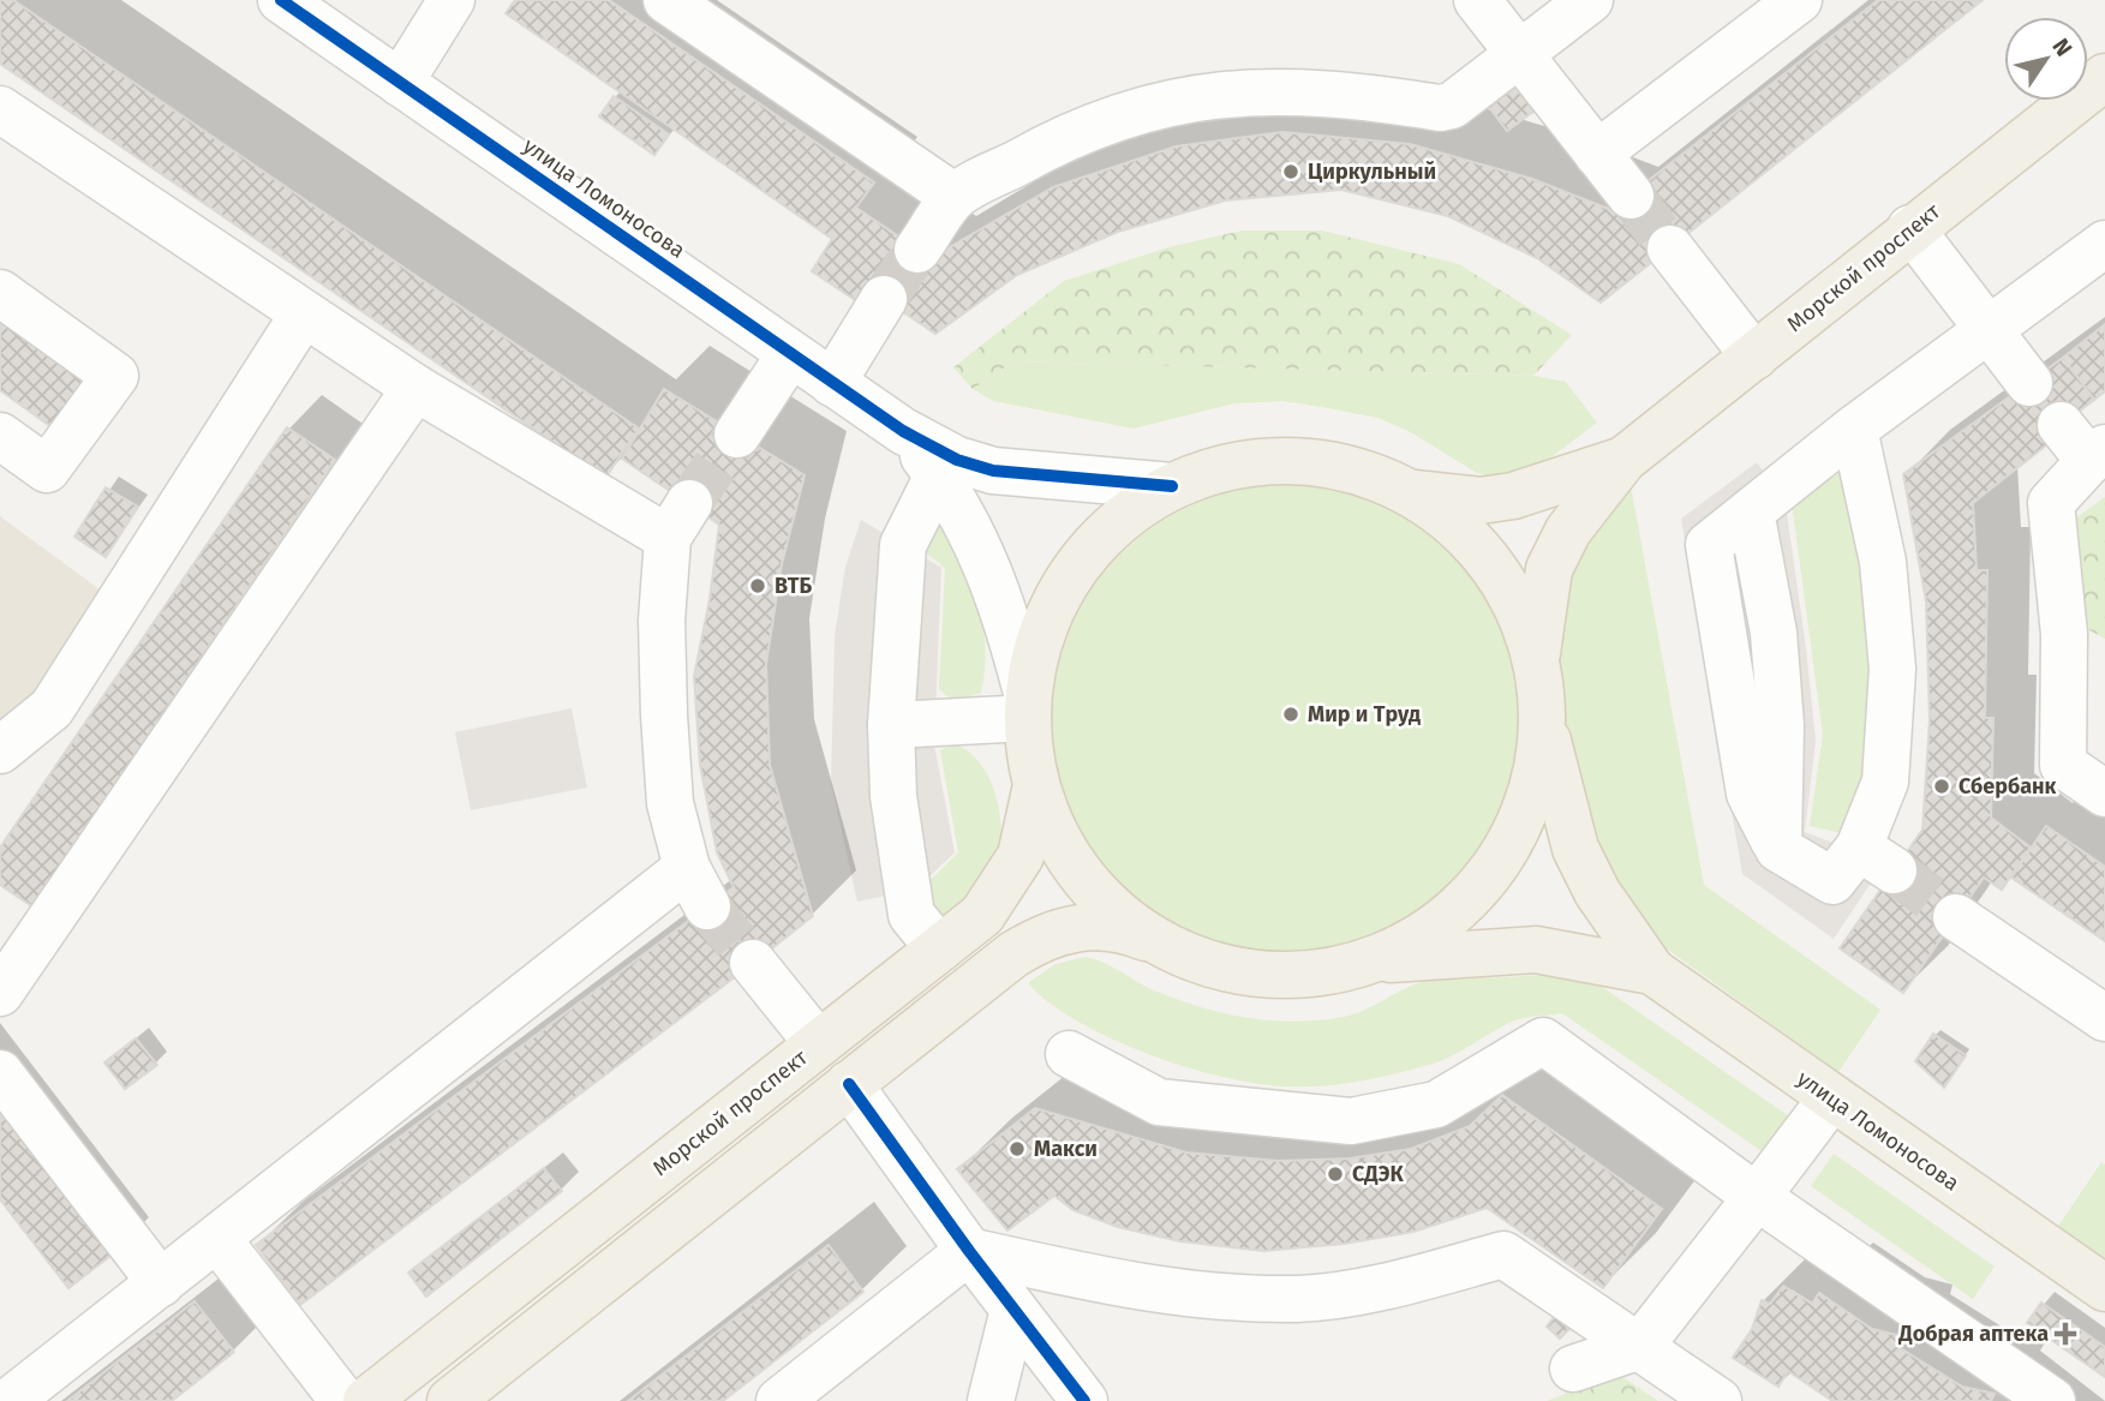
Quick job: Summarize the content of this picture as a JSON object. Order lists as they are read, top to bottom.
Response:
{
  "streets": {
    "main road": ["улица Ломоносова", "Морской проспект"]
  },
  "places": {
    "other": [
      "Циркульный",
      "ВТБ",
      "Мир и Труд",
      "Сбербанк",
      "Макси",
      "СДЭК"
    ],
    "health": ["Добрая аптека"]
  },
  "north": "top right"
}
